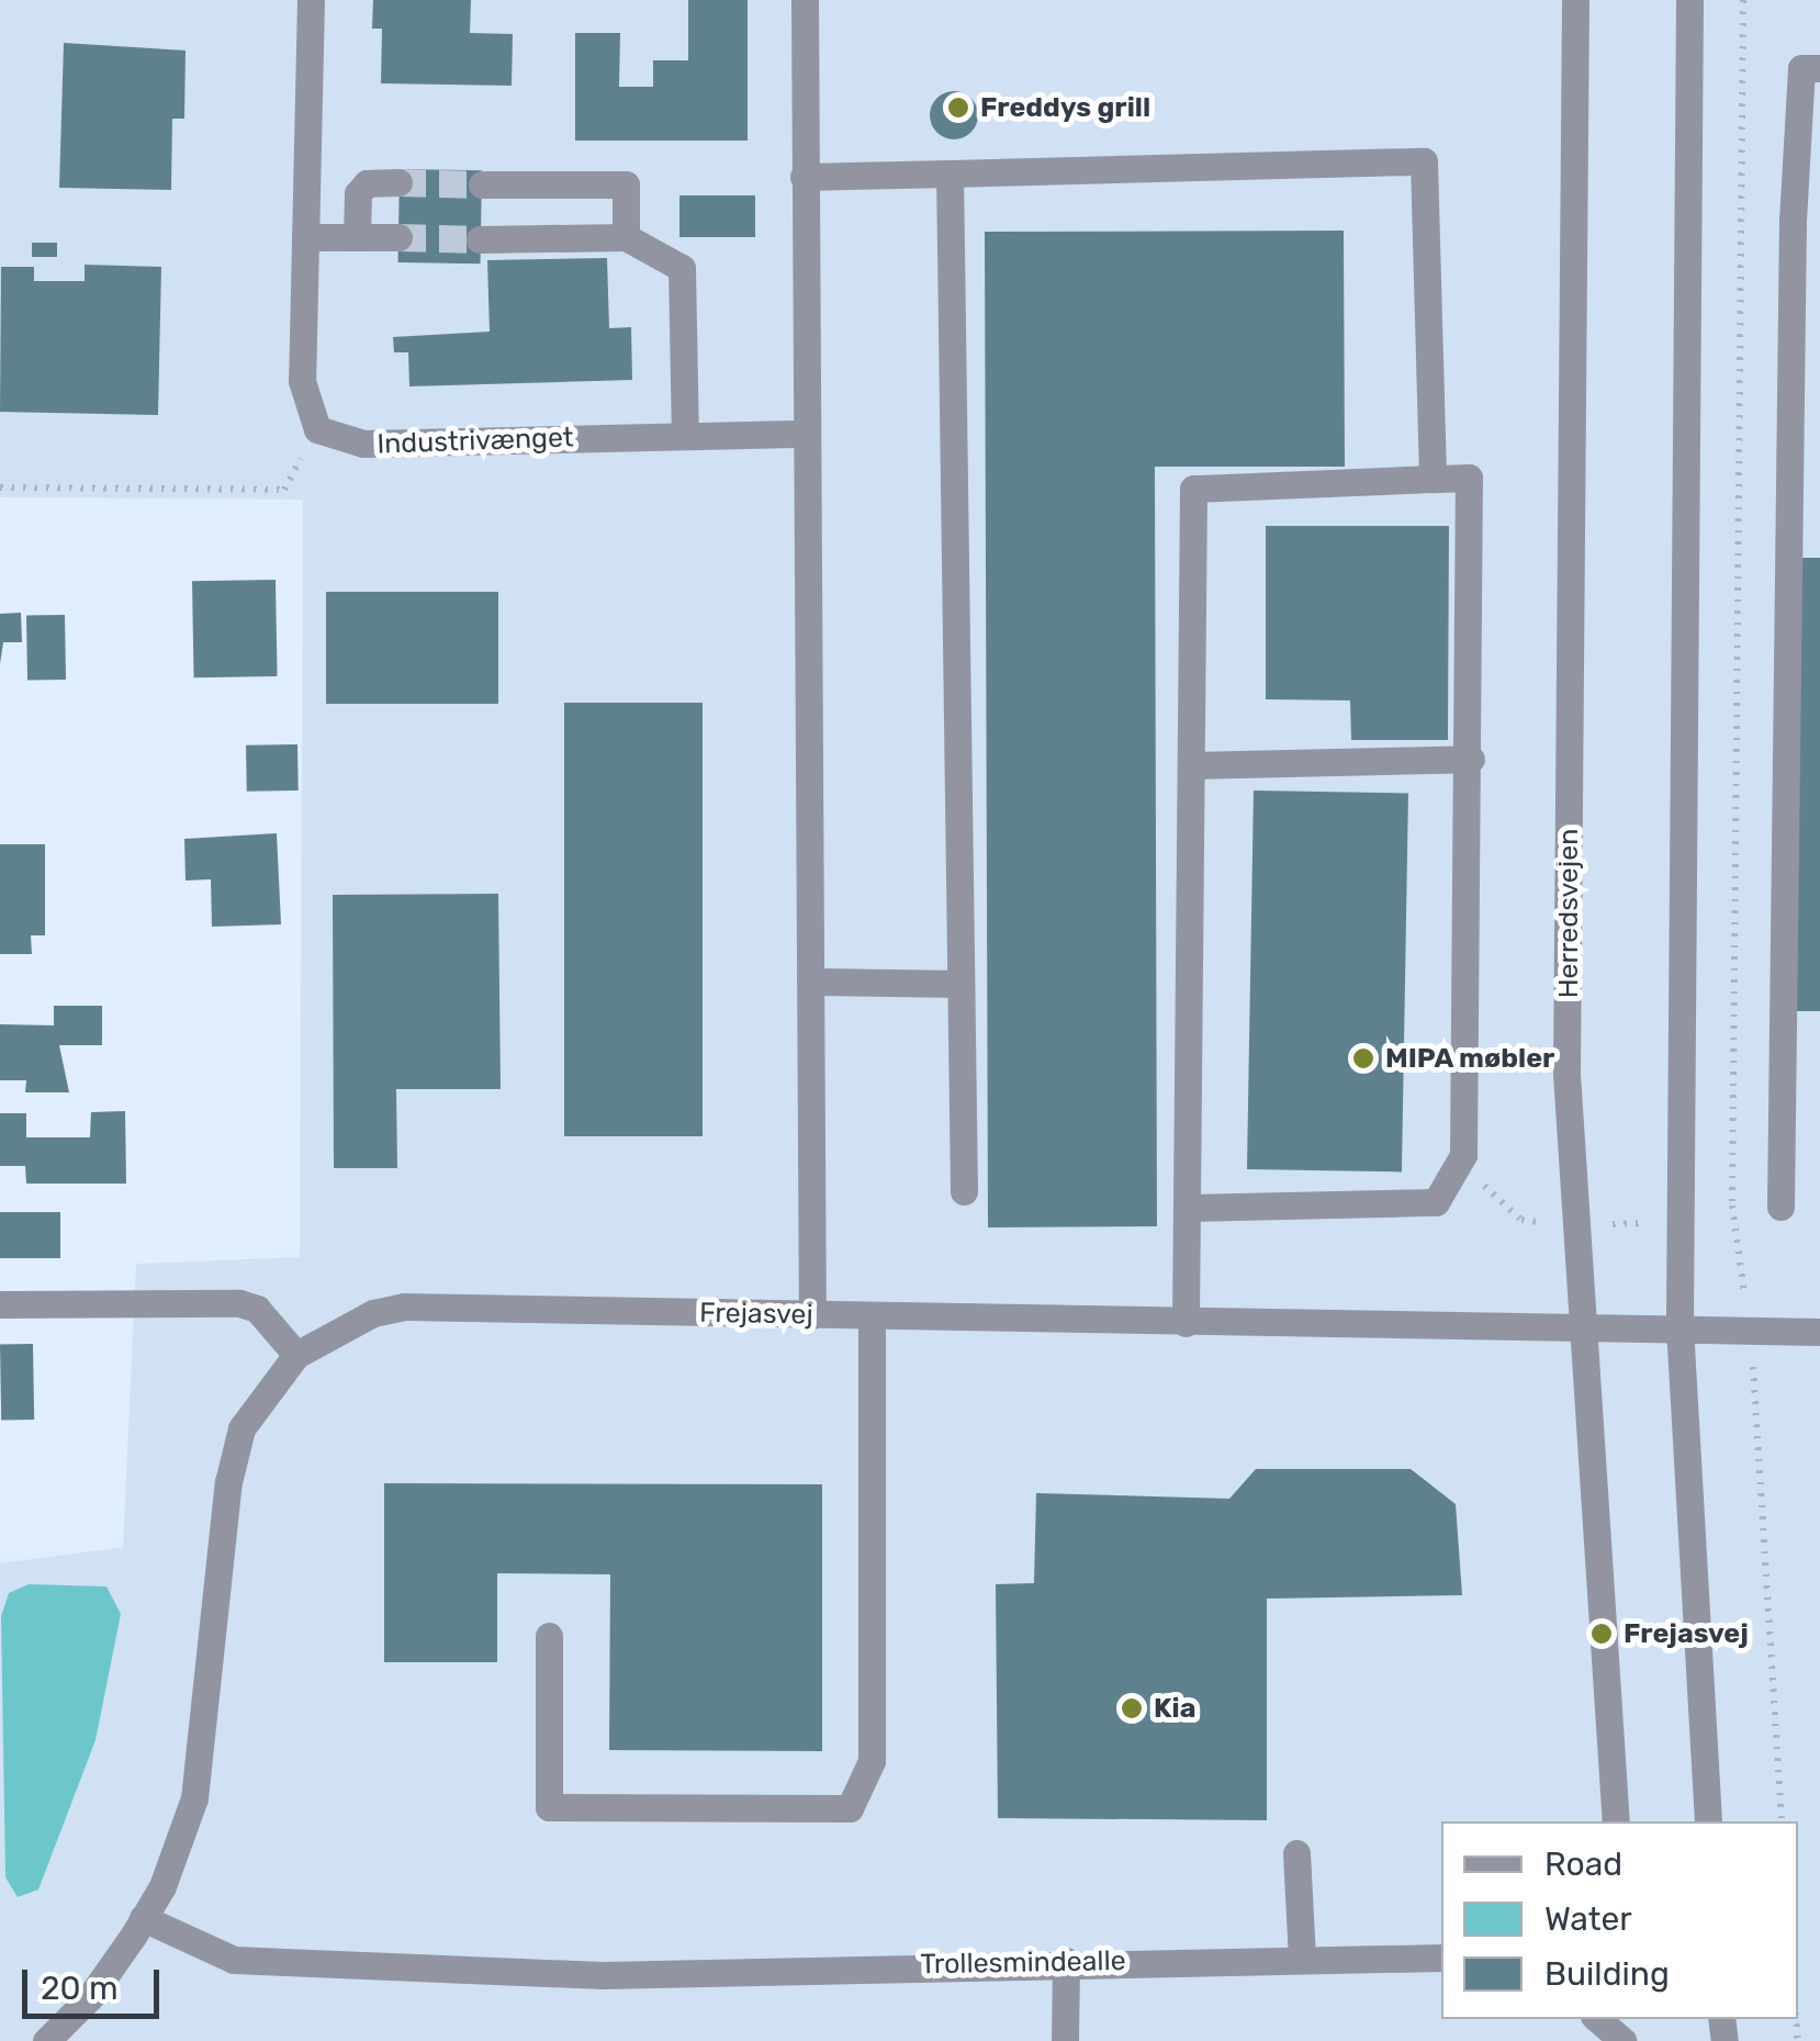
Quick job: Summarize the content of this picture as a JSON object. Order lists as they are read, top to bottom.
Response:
{
  "streets": {
    "street": [
      "Industrivænget",
      "Herredsvejen",
      "Frejasvej",
      "Trollesmindealle"
    ]
  },
  "crossings": [
    ["Herredsvejen", "Frejasvej"],
    ["Frejasvej", "Trollesmindealle"]
  ],
  "places": [
    "Freddys grill",
    "MIPA møbler",
    "Frejasvej",
    "Kia"
  ],
  "legend": ["Road", "Water", "Building"],
  "scale_bar": "20 m"
}
